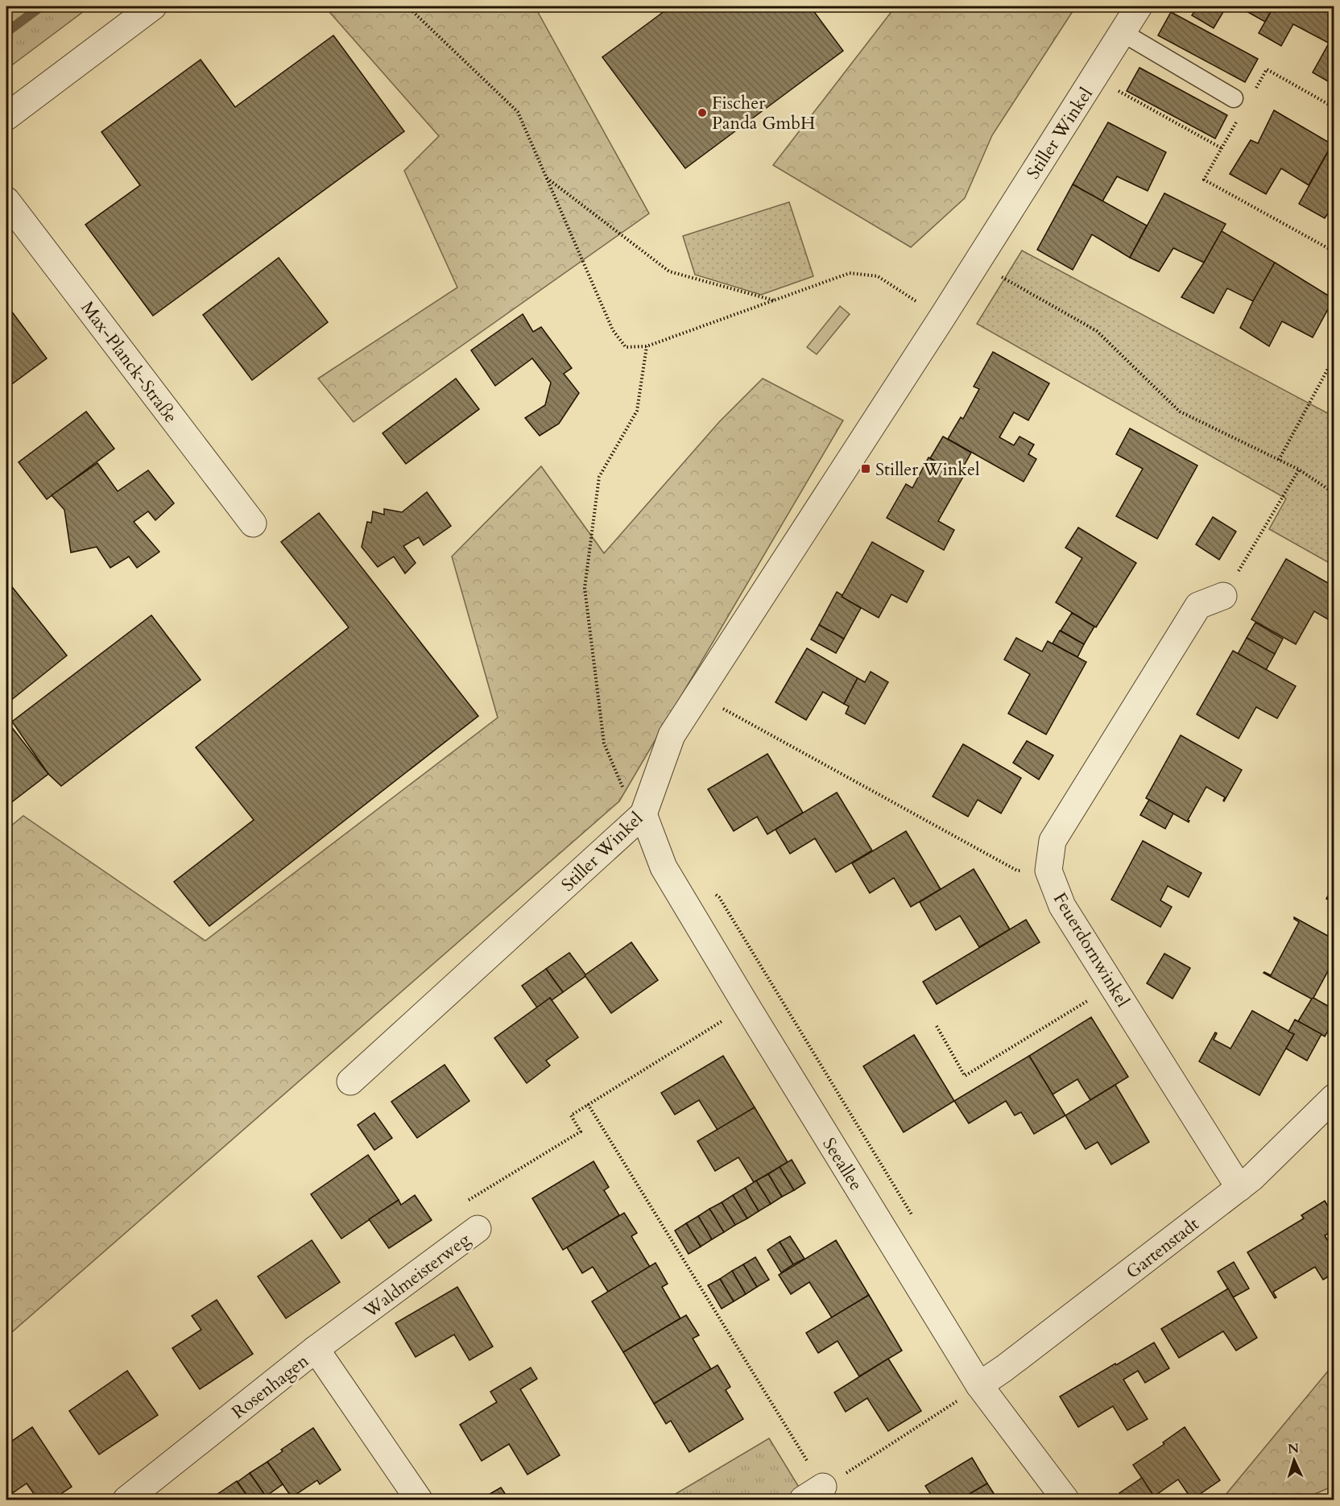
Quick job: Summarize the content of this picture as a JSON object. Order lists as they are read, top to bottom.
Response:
{
  "streets": {
    "street": [
      "Stiller Winkel",
      "Max-Planck-Straße",
      "Feuerdornwinkel",
      "Seeallee",
      "Gartenstadt",
      "Waldmeisterweg",
      "Rosenhagen"
    ]
  },
  "crossings": [
    ["Stiller Winkel", "Seeallee"],
    ["Feuerdornwinkel", "Gartenstadt"],
    ["Seeallee", "Gartenstadt"],
    ["Seeallee", "Waldmeisterweg"],
    ["Waldmeisterweg", "Rosenhagen"]
  ],
  "places": {
    "other": ["Fischer Panda GmbH"],
    "transit": ["Stiller Winkel"]
  },
  "north": "top"
}
